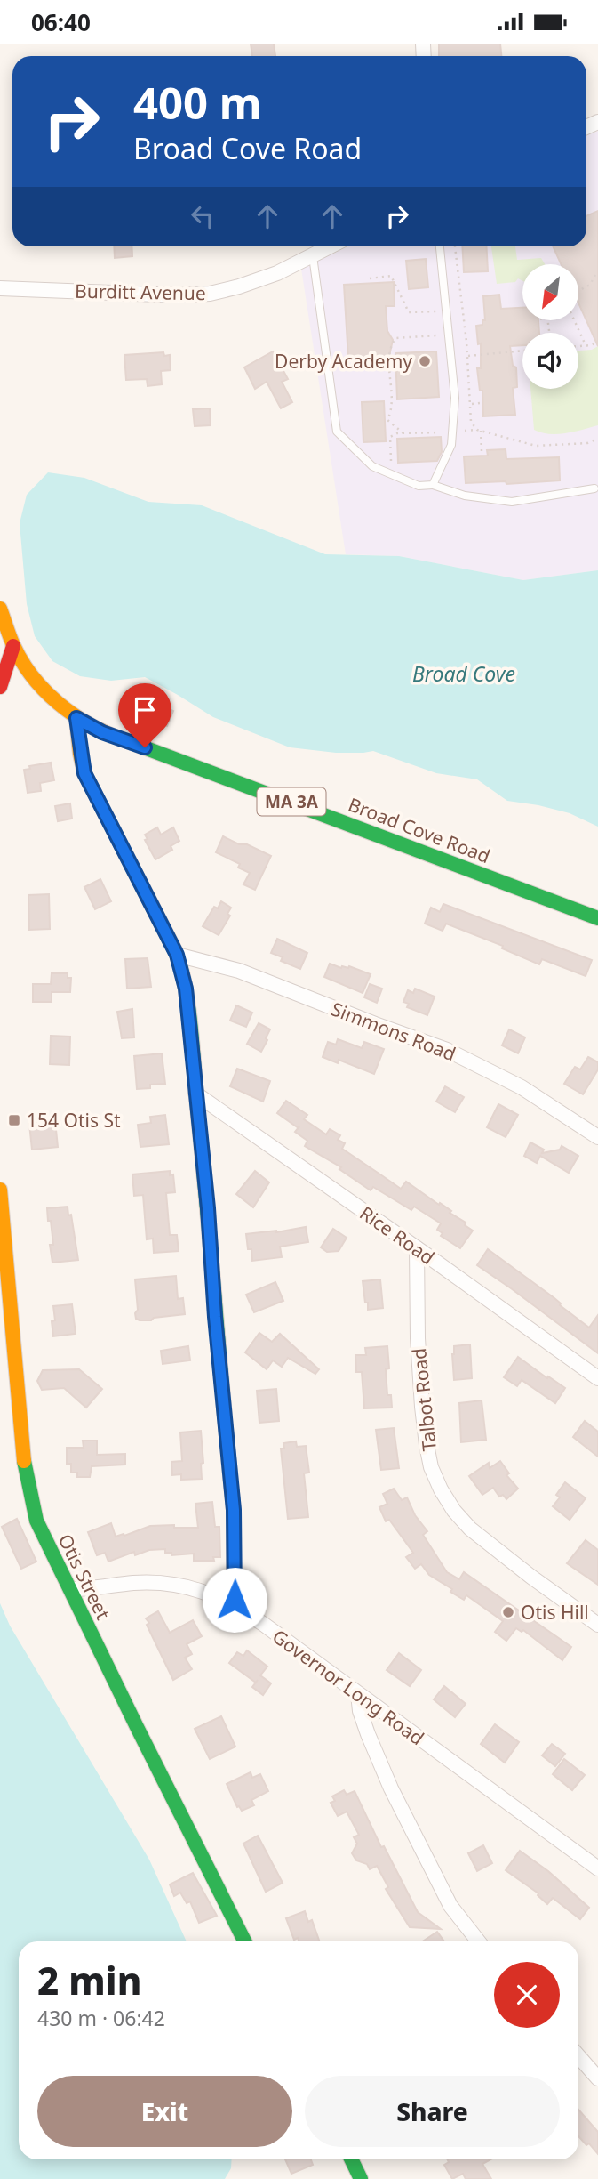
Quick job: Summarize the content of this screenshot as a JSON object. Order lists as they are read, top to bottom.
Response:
{
  "streets": {
    "street": [
      "Burditt Avenue",
      "MA 3A",
      "Broad Cove Road",
      "Simmons Road",
      "Rice Road",
      "Talbot Road",
      "Otis Street",
      "Governor Long Road"
    ]
  },
  "crossings": [
    ["Rice Road", "Talbot Road"],
    ["Otis Street", "Governor Long Road"]
  ],
  "water": ["Broad Cove"],
  "places": {
    "other": ["Derby Academy", "Otis Hill"],
    "transit": ["154 Otis St"]
  },
  "north": "bottom left",
  "page": {
    "status": "06:40",
    "turn": ["400 m", "Broad Cove Road"],
    "heading": ["2 min", "430 m · 06:42"],
    "buttons": ["Exit", "Share"]
  }
}
